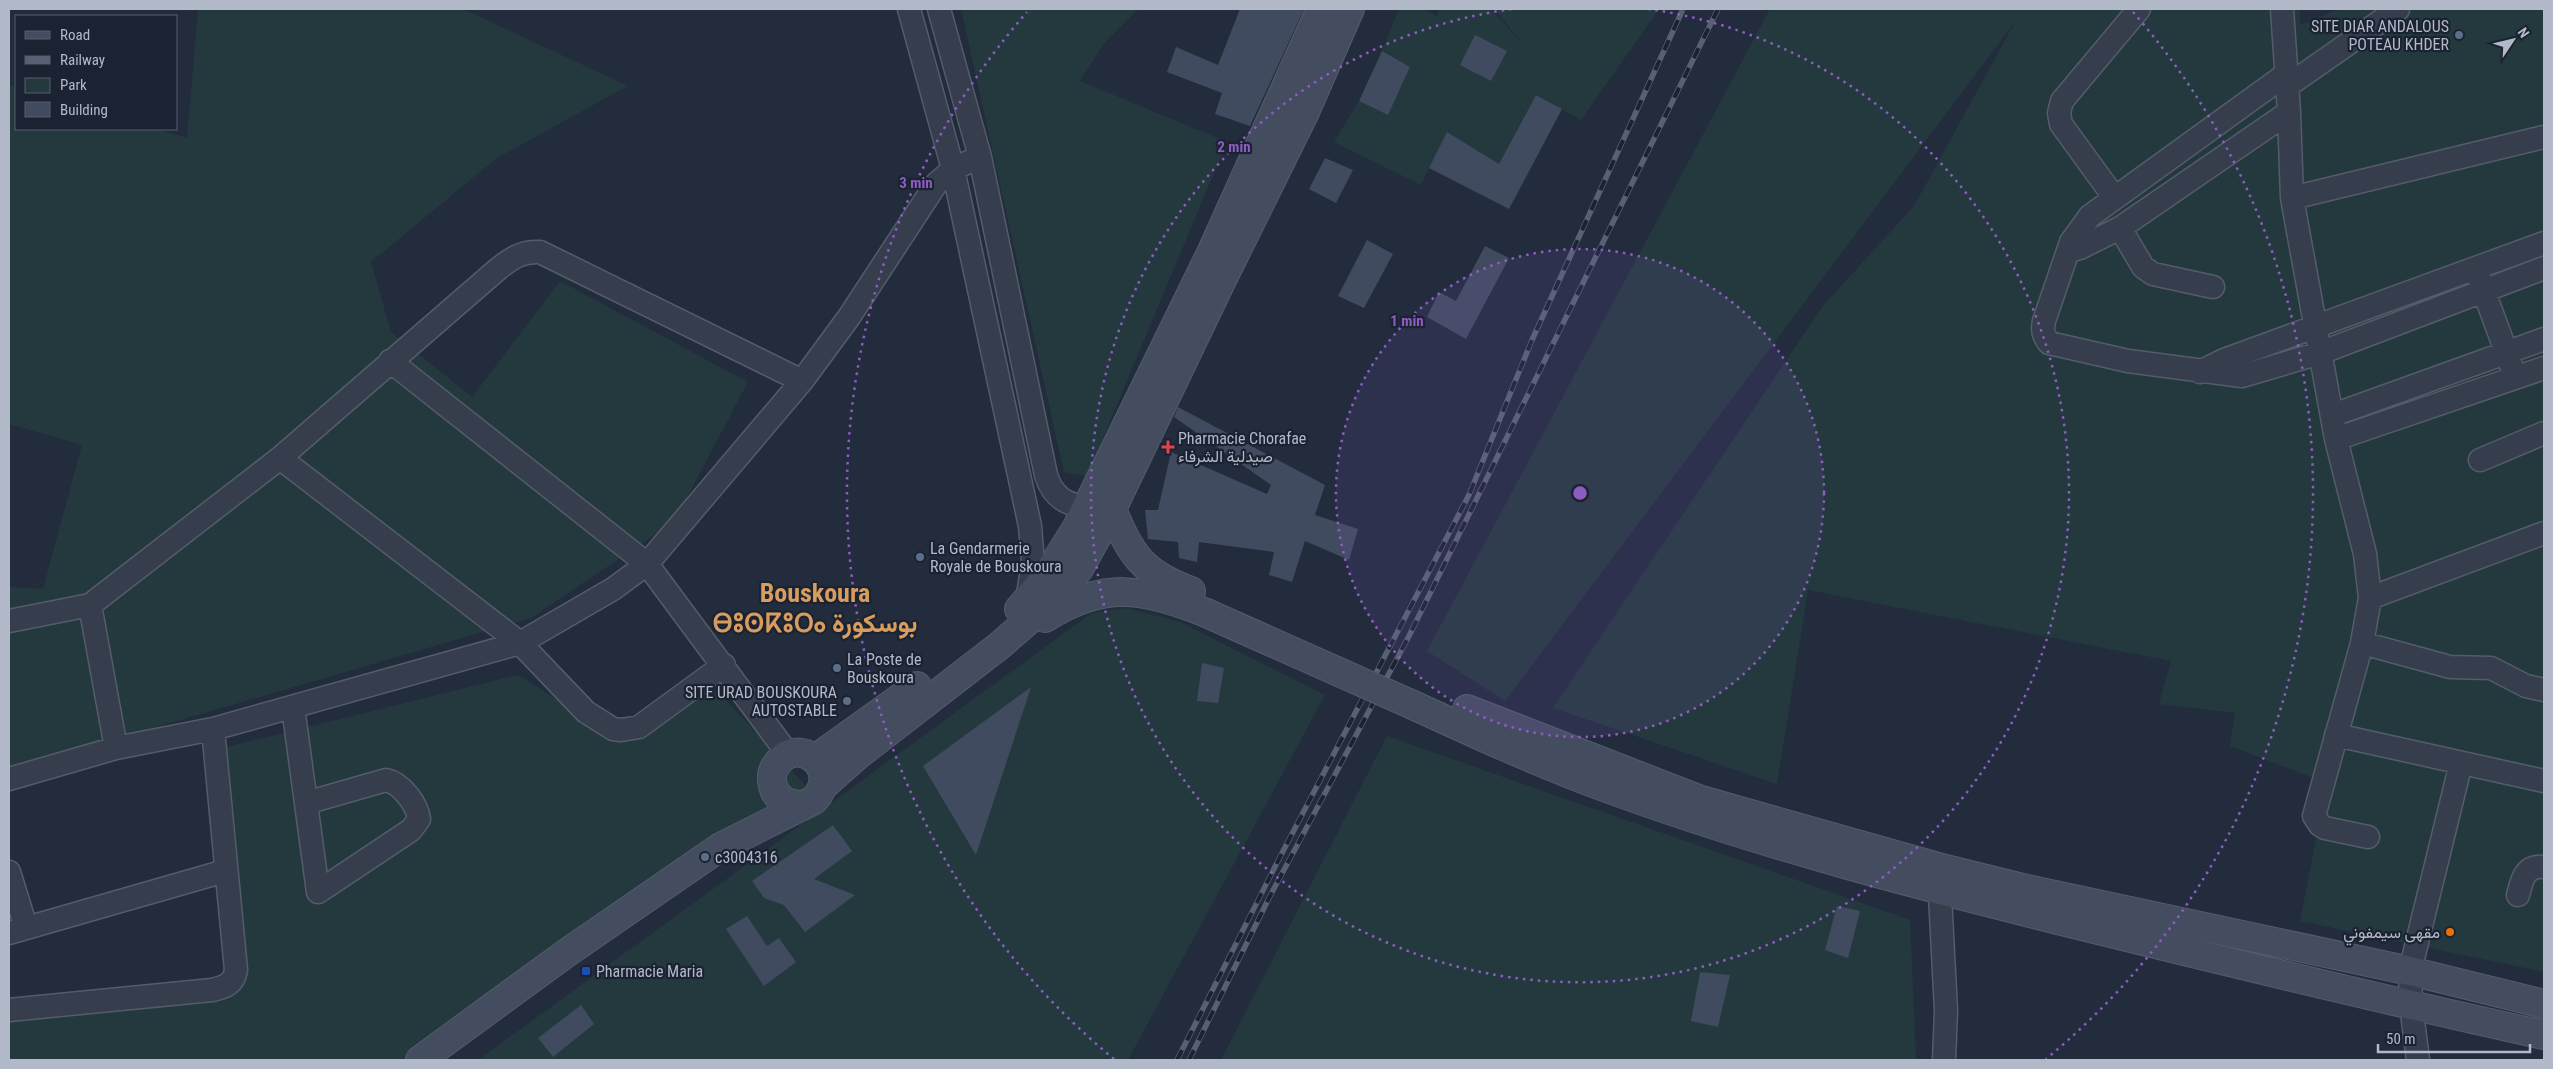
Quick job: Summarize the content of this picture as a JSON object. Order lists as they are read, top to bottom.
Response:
{
  "districts": ["Bouskoura ⴱⵓⵙⴽⵓⵔⴰ بوسكورة"],
  "places": {
    "other": [
      "SITE DIAR ANDALOUS POTEAU KHDER",
      "La Gendarmerie Royale de Bouskoura",
      "La Poste de Bouskoura",
      "SITE URAD BOUSKOURA AUTOSTABLE",
      "c3004316",
      "مقهى سيمفوني"
    ],
    "health": ["Pharmacie Chorafae صيدلية الشرفاء"],
    "transit": ["Pharmacie Maria"]
  },
  "legend": [
    "Road",
    "Railway",
    "Park",
    "Building"
  ],
  "scale_bar": "50 m",
  "north": "top right",
  "rings": ["2 min", "3 min", "1 min"]
}
